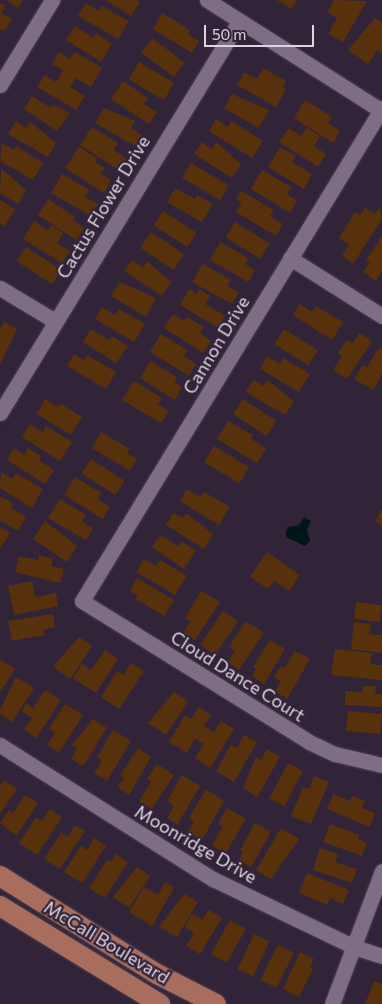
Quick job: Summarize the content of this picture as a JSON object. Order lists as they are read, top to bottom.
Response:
{
  "streets": {
    "main road": ["McCall Boulevard"],
    "street": [
      "Cactus Flower Drive",
      "Cannon Drive",
      "Cloud Dance Court",
      "Moonridge Drive"
    ]
  },
  "crossings": [
    ["Cannon Drive", "Cloud Dance Court"]
  ],
  "scale_bar": "50 m"
}
